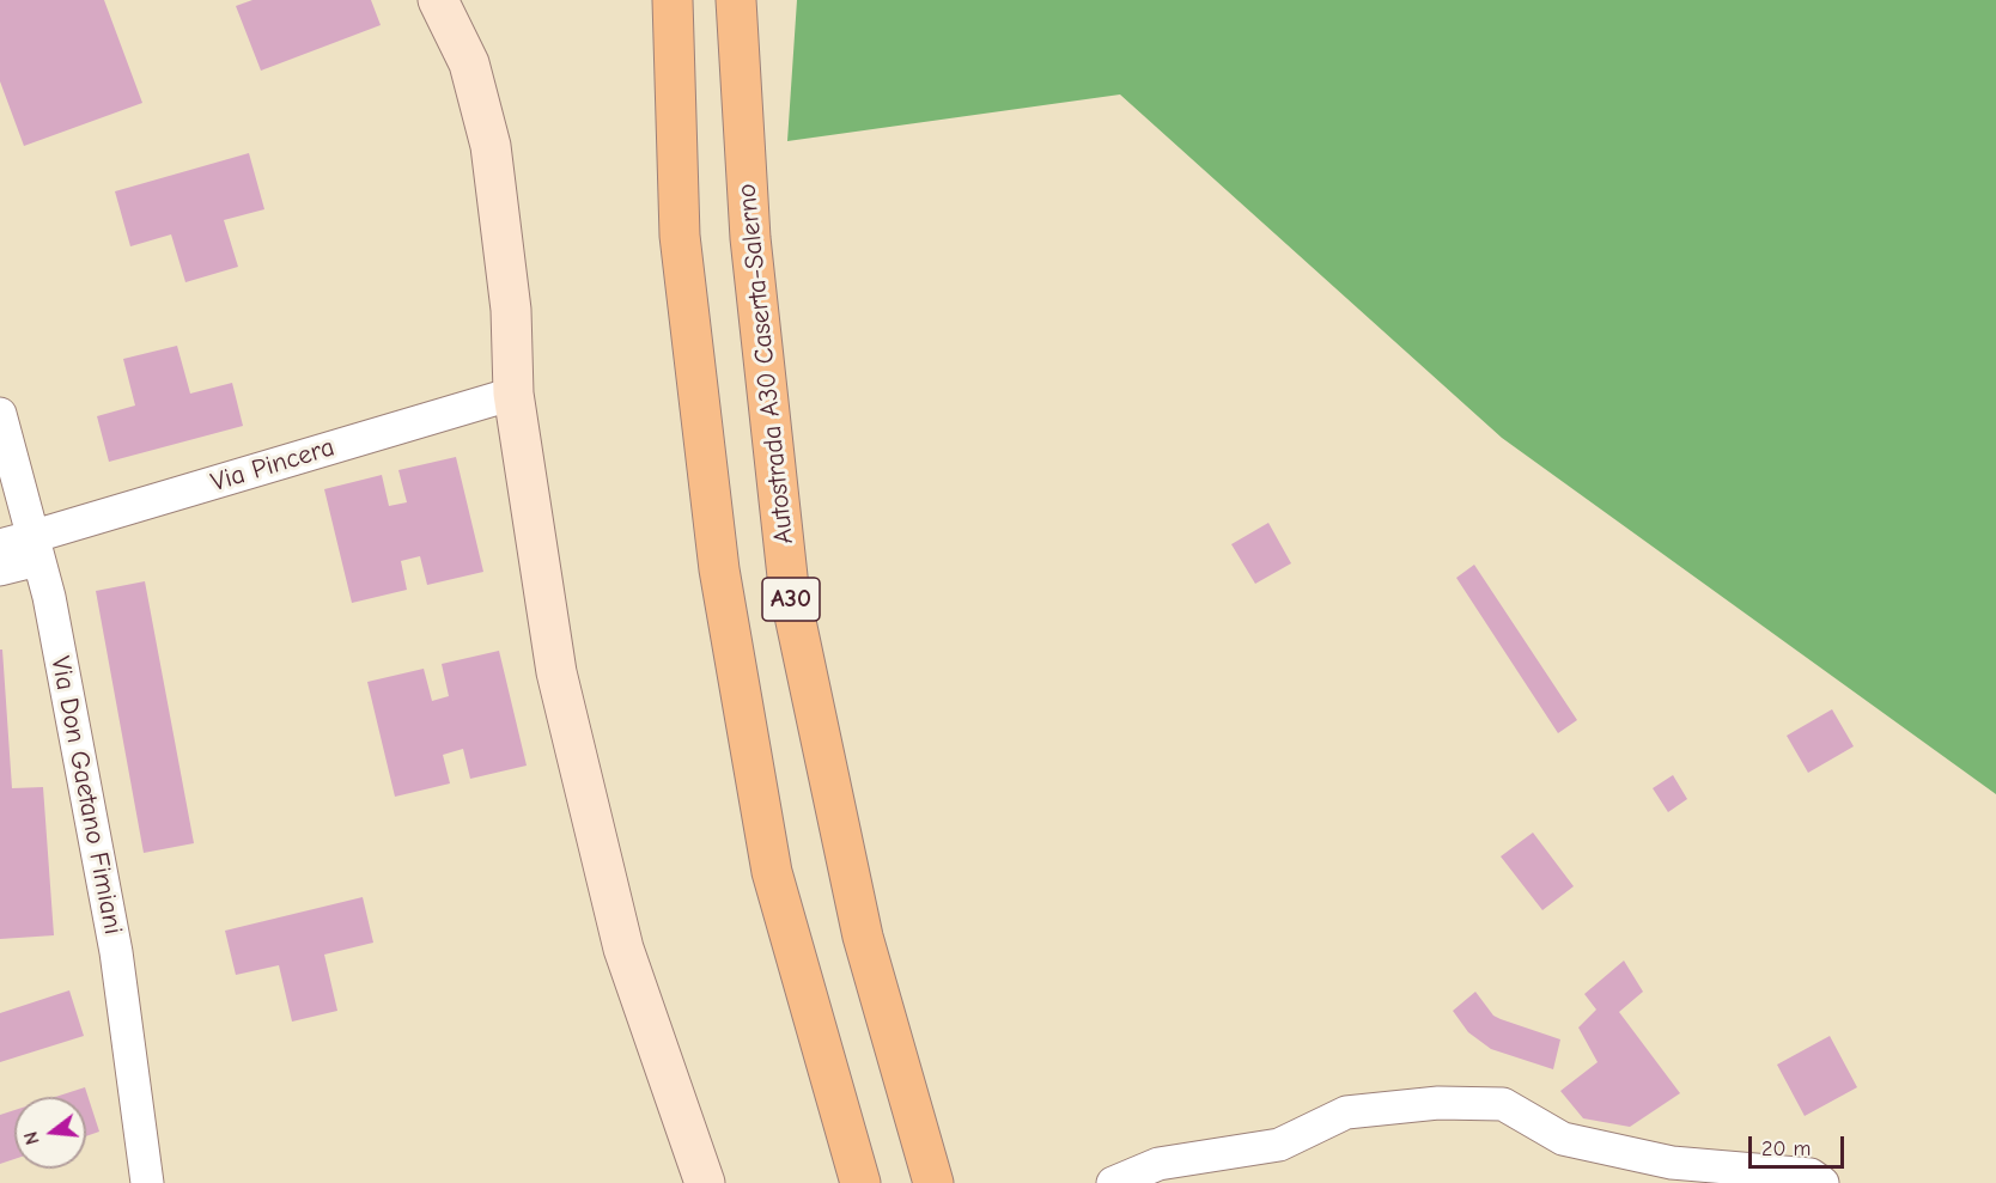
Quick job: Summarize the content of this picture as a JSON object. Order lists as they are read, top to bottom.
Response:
{
  "streets": {
    "highway": ["Autostrada A30 Caserta-Salerno", "A30"],
    "street": ["Via Pincera", "Via Don Gaetano Fimiani"]
  },
  "crossings": [
    ["Via Pincera", "Via Don Gaetano Fimiani"]
  ],
  "scale_bar": "20 m",
  "north": "left"
}
